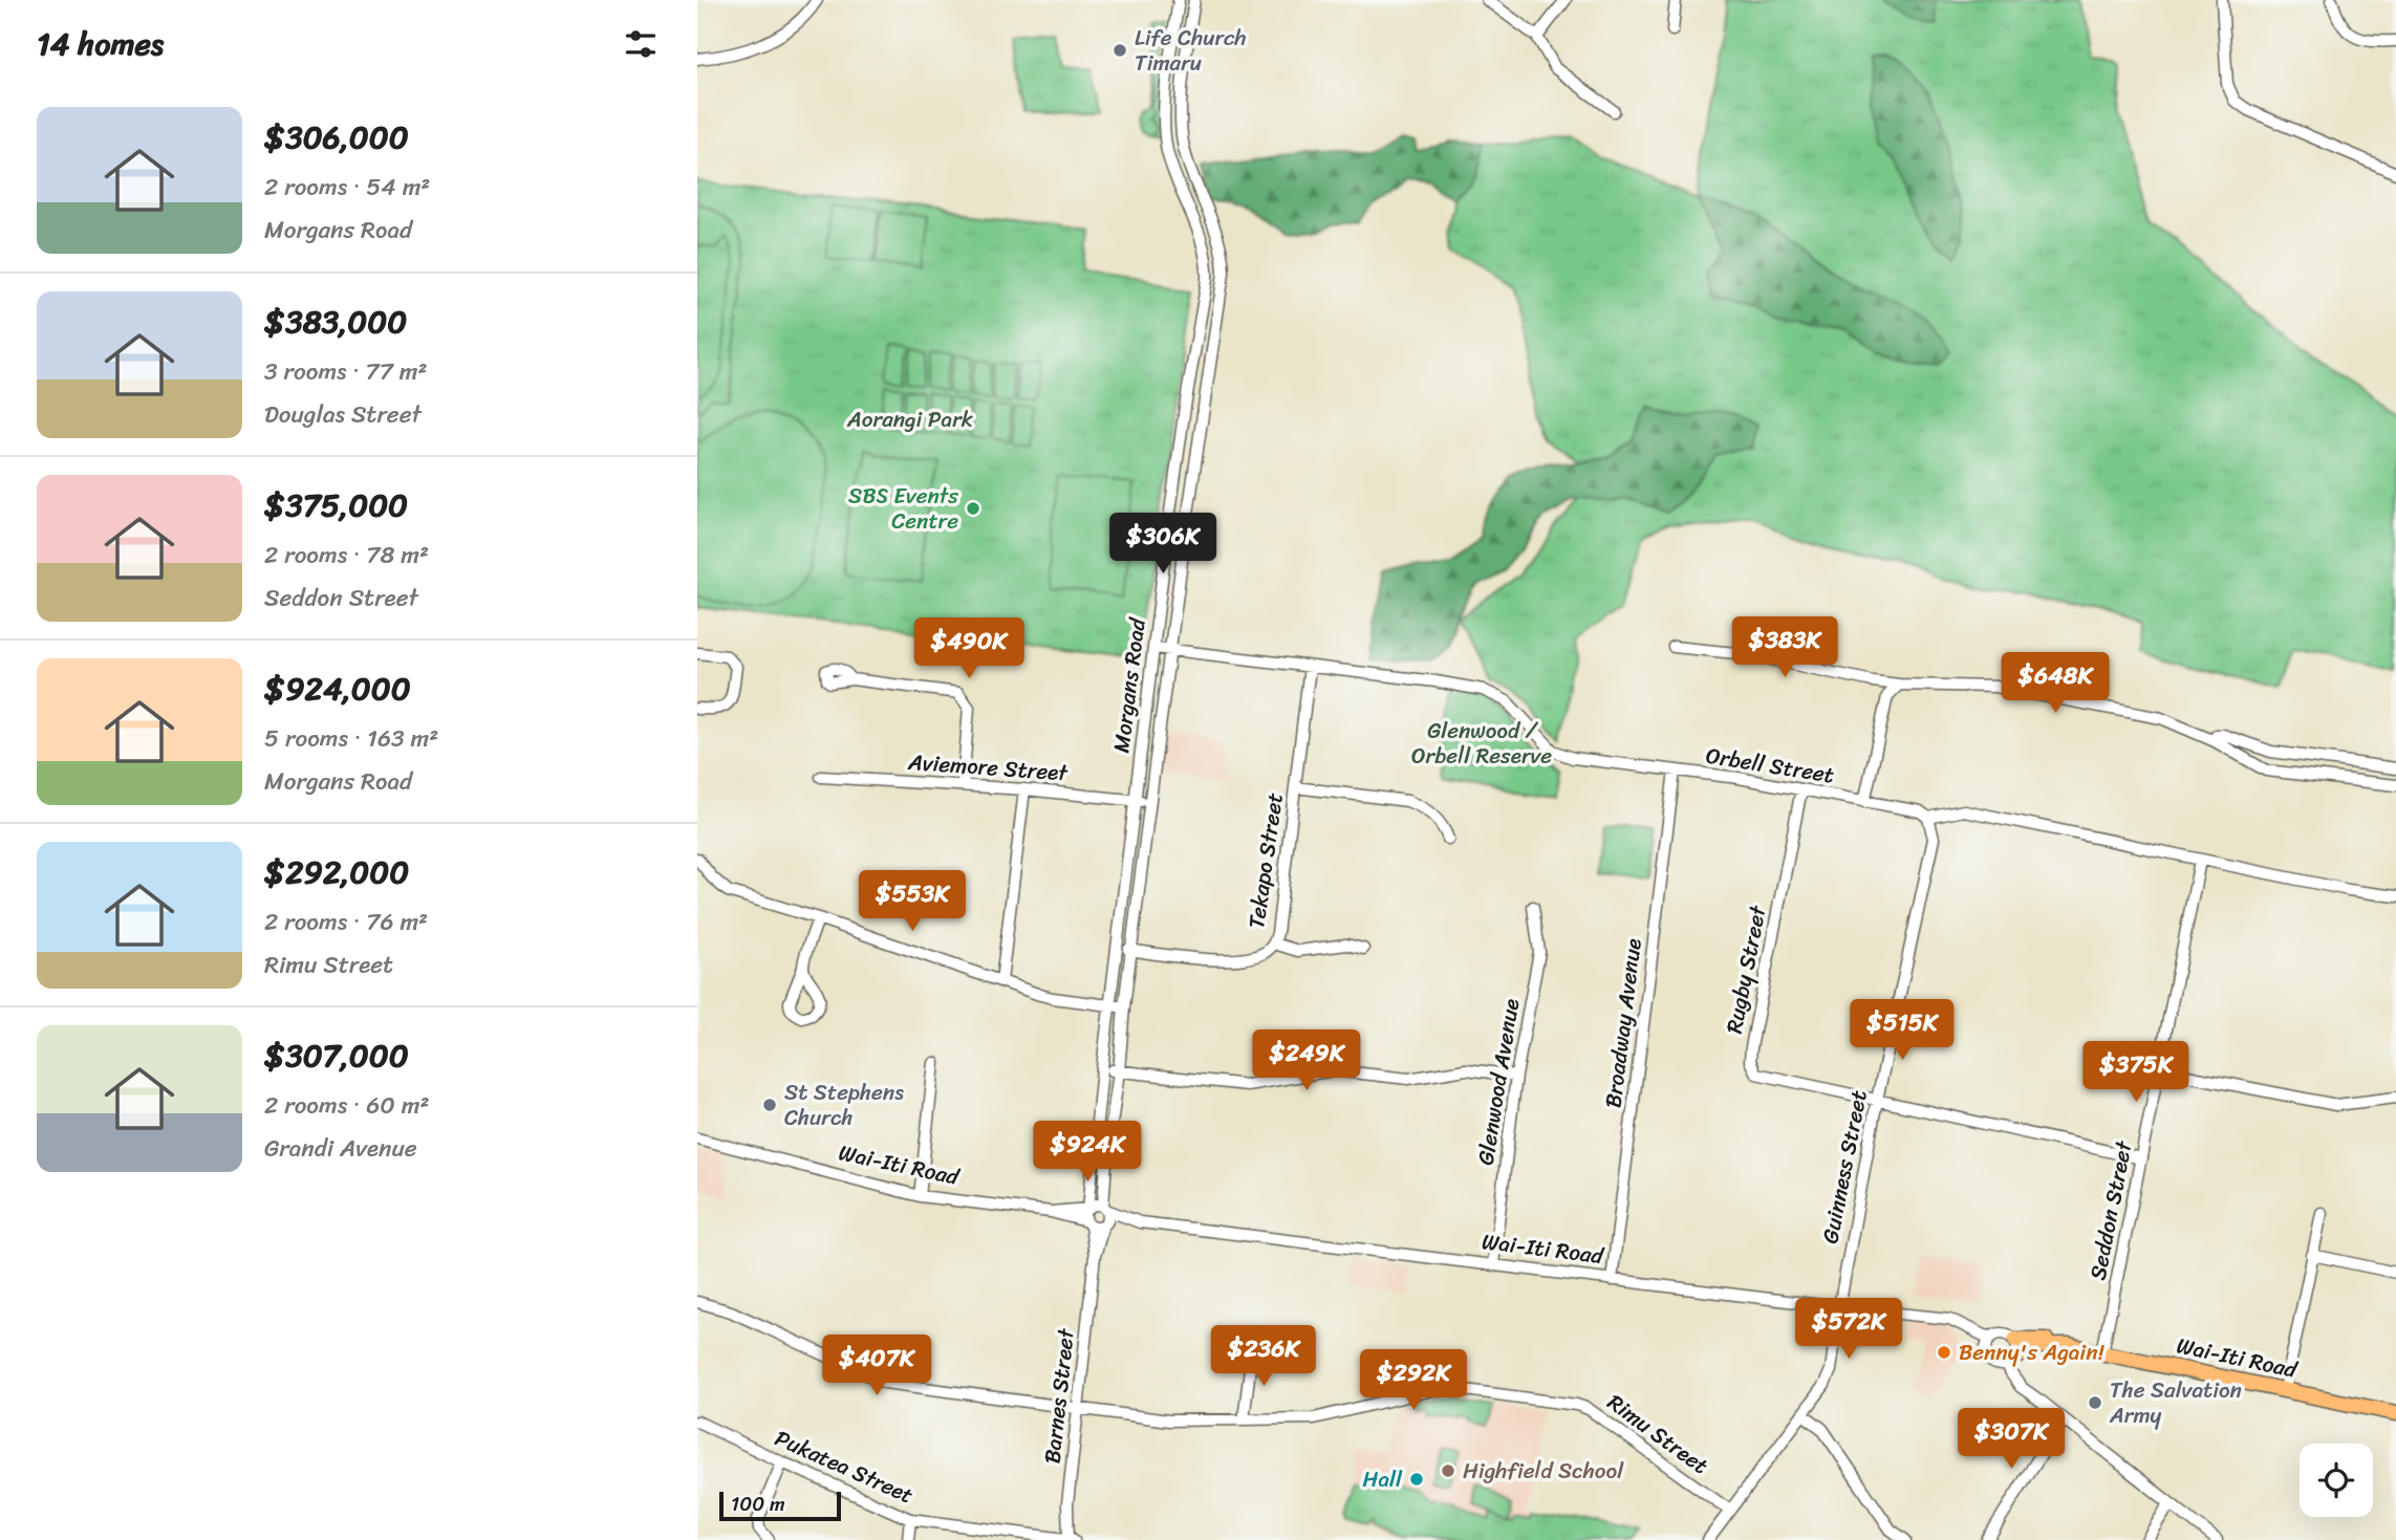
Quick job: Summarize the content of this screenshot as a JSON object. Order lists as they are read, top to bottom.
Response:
{
  "streets": {
    "main road": ["Wai-Iti Road"],
    "street": [
      "Morgans Road",
      "Orbell Street",
      "Aviemore Street",
      "Tekapo Street",
      "Rugby Street",
      "Broadway Avenue",
      "Glenwood Avenue",
      "Guinness Street",
      "Seddon Street",
      "Barnes Street",
      "Rimu Street",
      "Pukatea Street"
    ]
  },
  "crossings": [
    ["Morgans Road", "Orbell Street"],
    ["Morgans Road", "Aviemore Street"],
    ["Morgans Road", "Tekapo Street"],
    ["Morgans Road", "Wai-Iti Road"],
    ["Morgans Road", "Barnes Street"],
    ["Orbell Street", "Tekapo Street"],
    ["Orbell Street", "Rugby Street"],
    ["Orbell Street", "Broadway Avenue"],
    ["Orbell Street", "Guinness Street"],
    ["Rugby Street", "Guinness Street"],
    ["Rugby Street", "Seddon Street"],
    ["Broadway Avenue", "Wai-Iti Road"],
    ["Glenwood Avenue", "Wai-Iti Road"],
    ["Wai-Iti Road", "Guinness Street"],
    ["Wai-Iti Road", "Seddon Street"],
    ["Wai-Iti Road", "Barnes Street"],
    ["Guinness Street", "Rimu Street"],
    ["Barnes Street", "Rimu Street"],
    ["Barnes Street", "Pukatea Street"]
  ],
  "parks": ["Aorangi Park", "Glenwood / Orbell Reserve"],
  "places": [
    "Life Church Timaru",
    "SBS Events Centre",
    "St Stephens Church",
    "Benny's Again!",
    "The Salvation Army",
    "Highfield School",
    "Hall"
  ],
  "scale_bar": "100 m",
  "page": {
    "heading": "14 homes",
    "list": [
      {
        "name": "$306,000",
        "note": "2 rooms · 54 m² · Morgans Road"
      },
      {
        "name": "$383,000",
        "note": "3 rooms · 77 m² · Douglas Street"
      },
      {
        "name": "$375,000",
        "note": "2 rooms · 78 m² · Seddon Street"
      },
      {
        "name": "$924,000",
        "note": "5 rooms · 163 m² · Morgans Road"
      },
      {
        "name": "$292,000",
        "note": "2 rooms · 76 m² · Rimu Street"
      },
      {
        "name": "$307,000",
        "note": "2 rooms · 60 m² · Grandi Avenue"
      }
    ],
    "price": [
      "$306K",
      "$383K",
      "$490K",
      "$648K",
      "$553K",
      "$515K",
      "$249K",
      "$375K",
      "$924K",
      "$572K",
      "$236K",
      "$407K",
      "$292K",
      "$307K"
    ],
    "scale": "100 m"
  }
}
